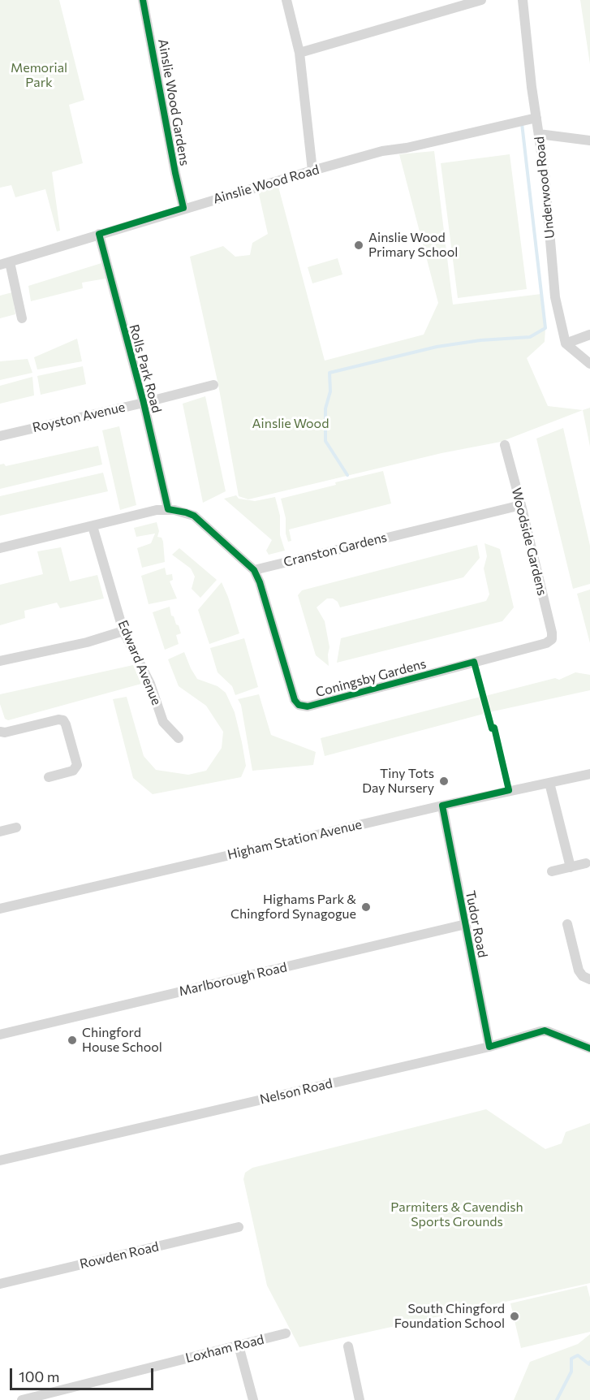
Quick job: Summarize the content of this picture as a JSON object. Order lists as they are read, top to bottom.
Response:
{
  "streets": {
    "street": [
      "Ainslie Wood Gardens",
      "Ainslie Wood Road",
      "Underwood Road",
      "Rolls Park Road",
      "Royston Avenue",
      "Woodside Gardens",
      "Cranston Gardens",
      "Edward Avenue",
      "Coningsby Gardens",
      "Higham Station Avenue",
      "Tudor Road",
      "Marlborough Road",
      "Nelson Road",
      "Rowden Road",
      "Loxham Road"
    ]
  },
  "crossings": [
    ["Ainslie Wood Gardens", "Ainslie Wood Road"],
    ["Ainslie Wood Road", "Underwood Road"],
    ["Ainslie Wood Road", "Rolls Park Road"],
    ["Rolls Park Road", "Royston Avenue"],
    ["Woodside Gardens", "Cranston Gardens"],
    ["Woodside Gardens", "Coningsby Gardens"],
    ["Cranston Gardens", "Coningsby Gardens"],
    ["Higham Station Avenue", "Tudor Road"],
    ["Tudor Road", "Marlborough Road"],
    ["Tudor Road", "Nelson Road"]
  ],
  "parks": ["Memorial Park", "Ainslie Wood", "Parmiters & Cavendish Sports Grounds"],
  "places": [
    "Ainslie Wood Primary School",
    "Tiny Tots Day Nursery",
    "Highams Park & Chingford Synagogue",
    "Chingford House School",
    "South Chingford Foundation School"
  ],
  "scale_bar": "100 m"
}
